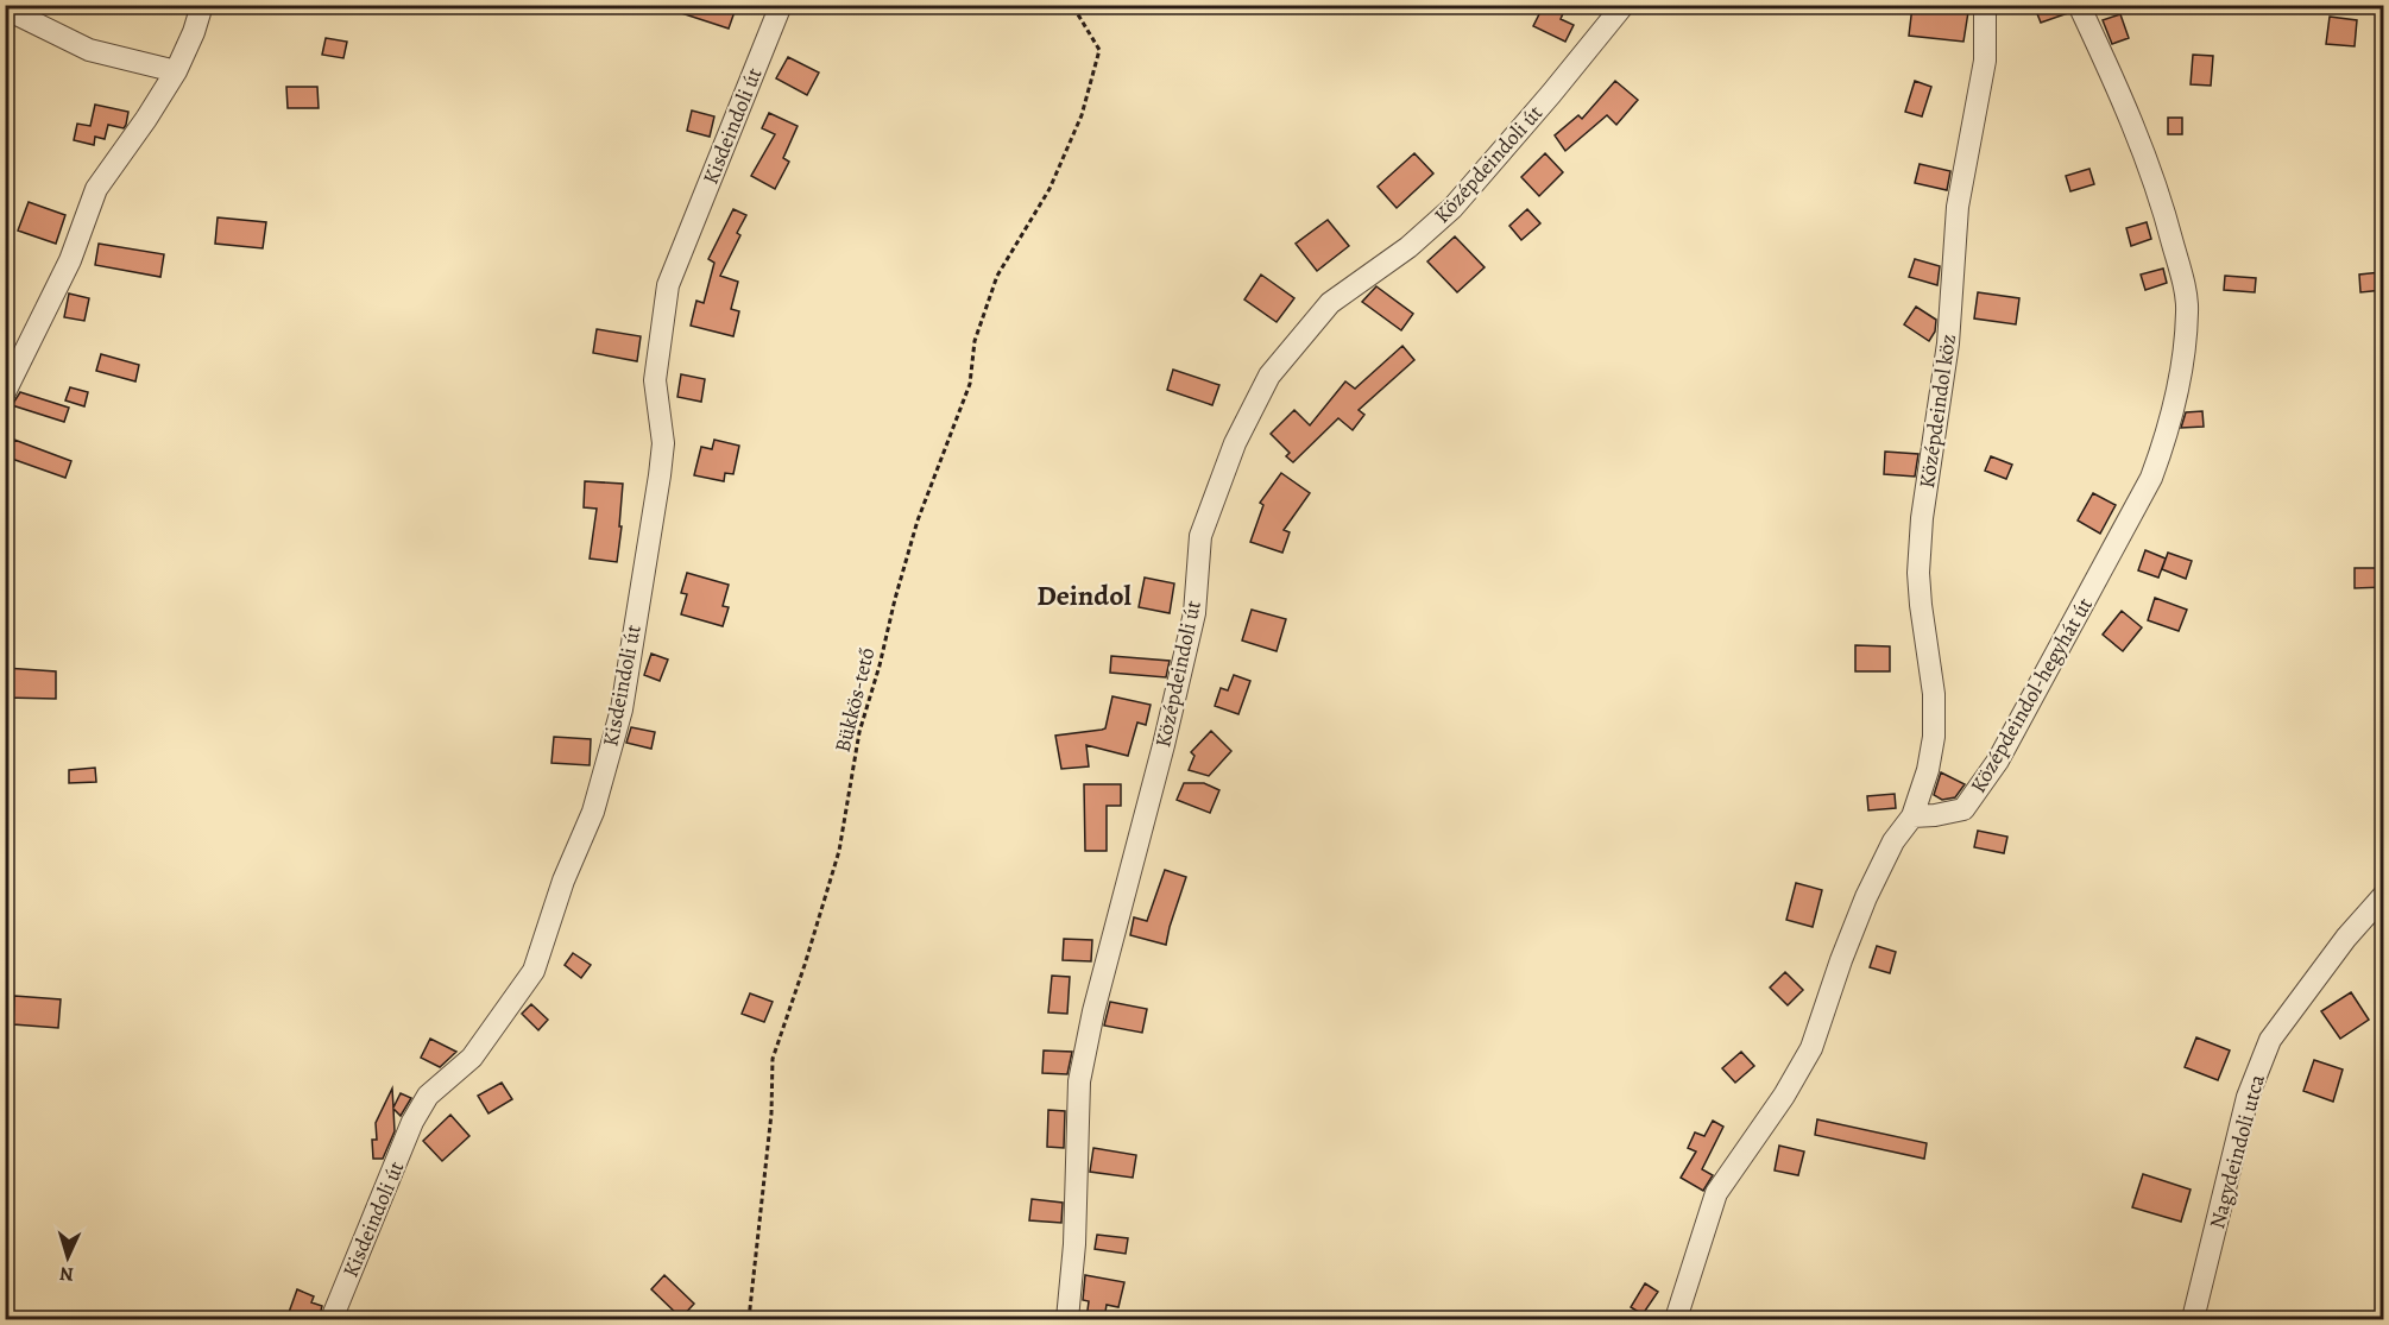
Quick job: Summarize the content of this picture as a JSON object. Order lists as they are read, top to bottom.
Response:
{
  "streets": {
    "street": [
      "Kisdeindoli út",
      "Középdeindoli út",
      "Középdeindol köz",
      "Középdeindol-hegyhát út",
      "Nagydeindoli utca"
    ],
    "path": ["Bükkös-tető"]
  },
  "crossings": [
    ["Középdeindol köz", "Középdeindol-hegyhát út"]
  ],
  "districts": ["Deindol"],
  "north": "bottom"
}
